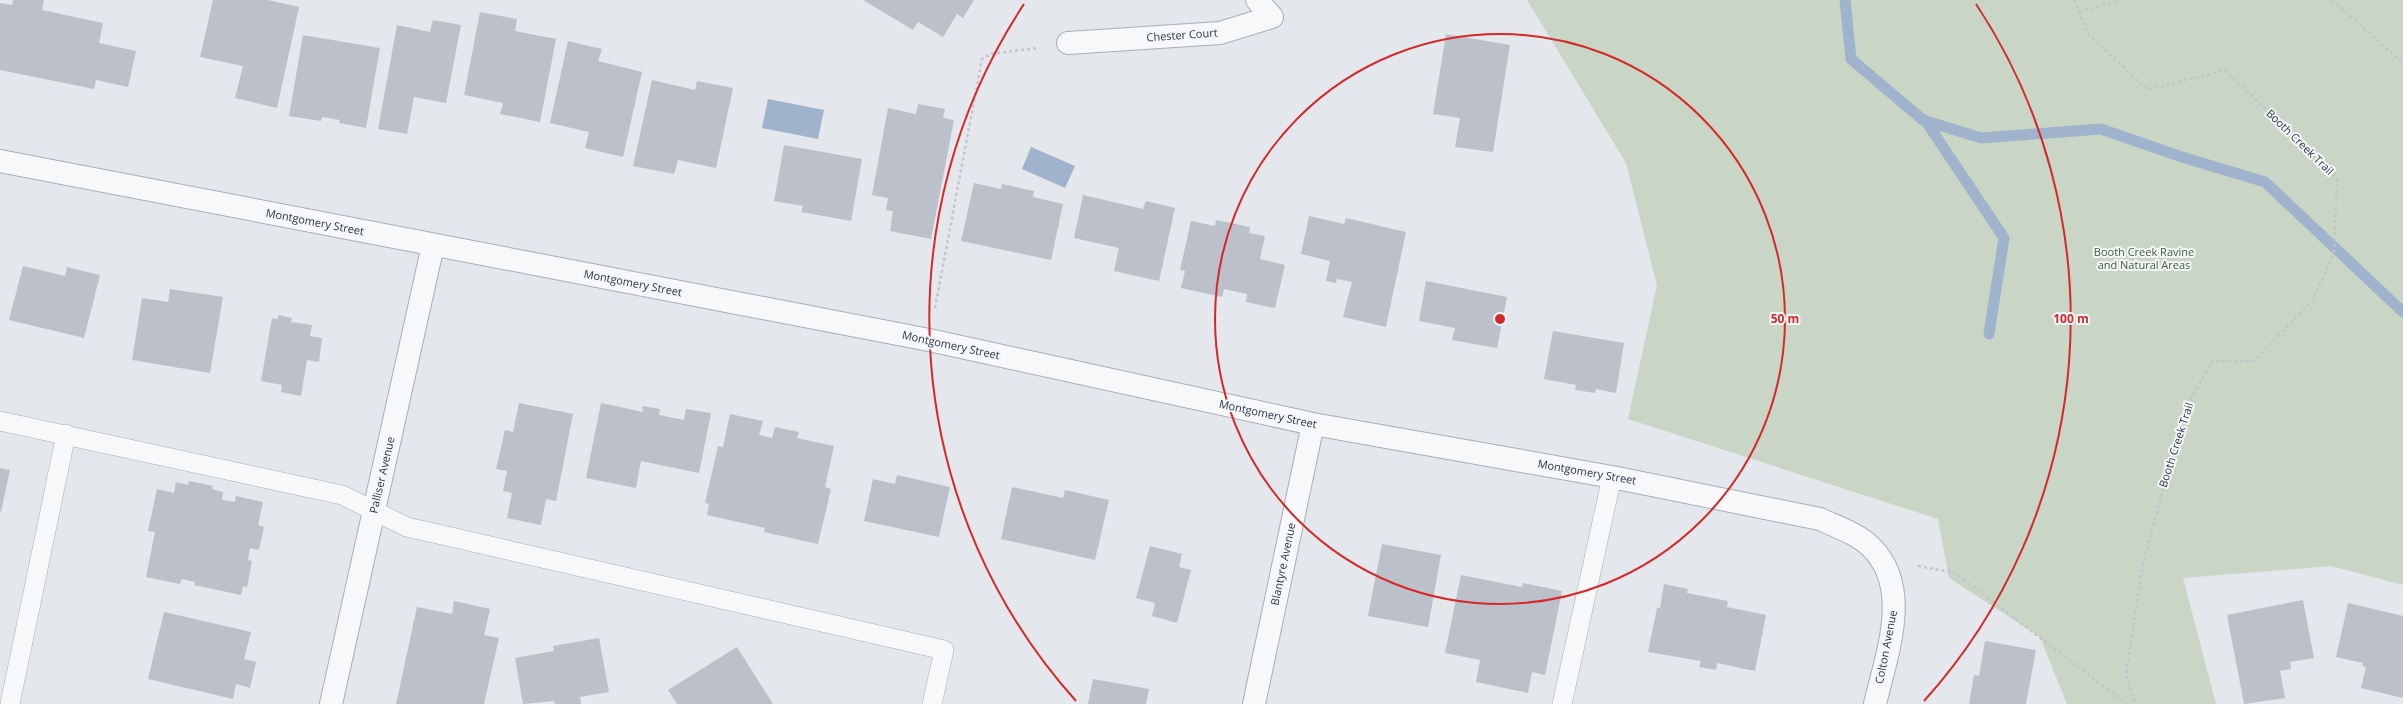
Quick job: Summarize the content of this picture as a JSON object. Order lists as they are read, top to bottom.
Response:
{
  "streets": {
    "street": [
      "Chester Court",
      "Montgomery Street",
      "Palliser Avenue",
      "Blantyre Avenue",
      "Colton Avenue"
    ],
    "path": ["Booth Creek Trail"]
  },
  "crossings": [
    ["Montgomery Street", "Palliser Avenue"],
    ["Montgomery Street", "Blantyre Avenue"],
    ["Montgomery Street", "Colton Avenue"]
  ],
  "parks": ["Booth Creek Ravine and Natural Areas"],
  "rings": ["50 m", "100 m"]
}
